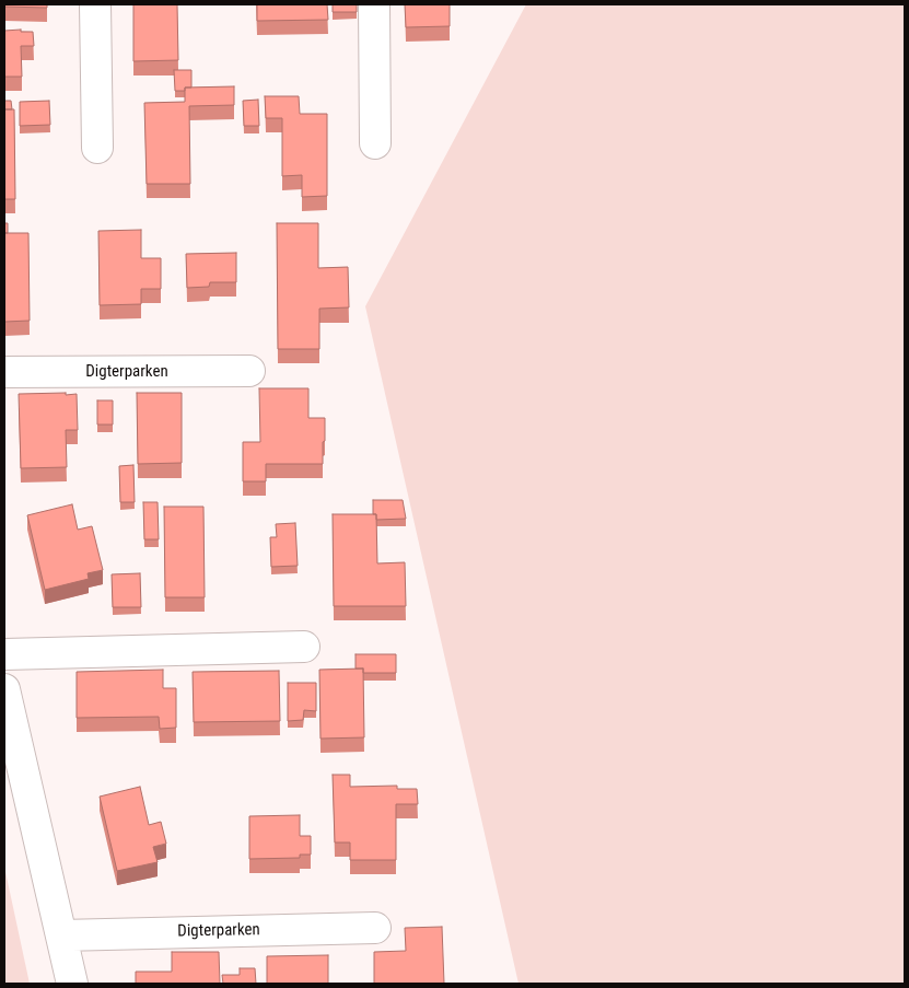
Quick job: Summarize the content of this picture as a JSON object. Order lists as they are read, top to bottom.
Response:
{
  "streets": {
    "street": ["Digterparken"]
  }
}
